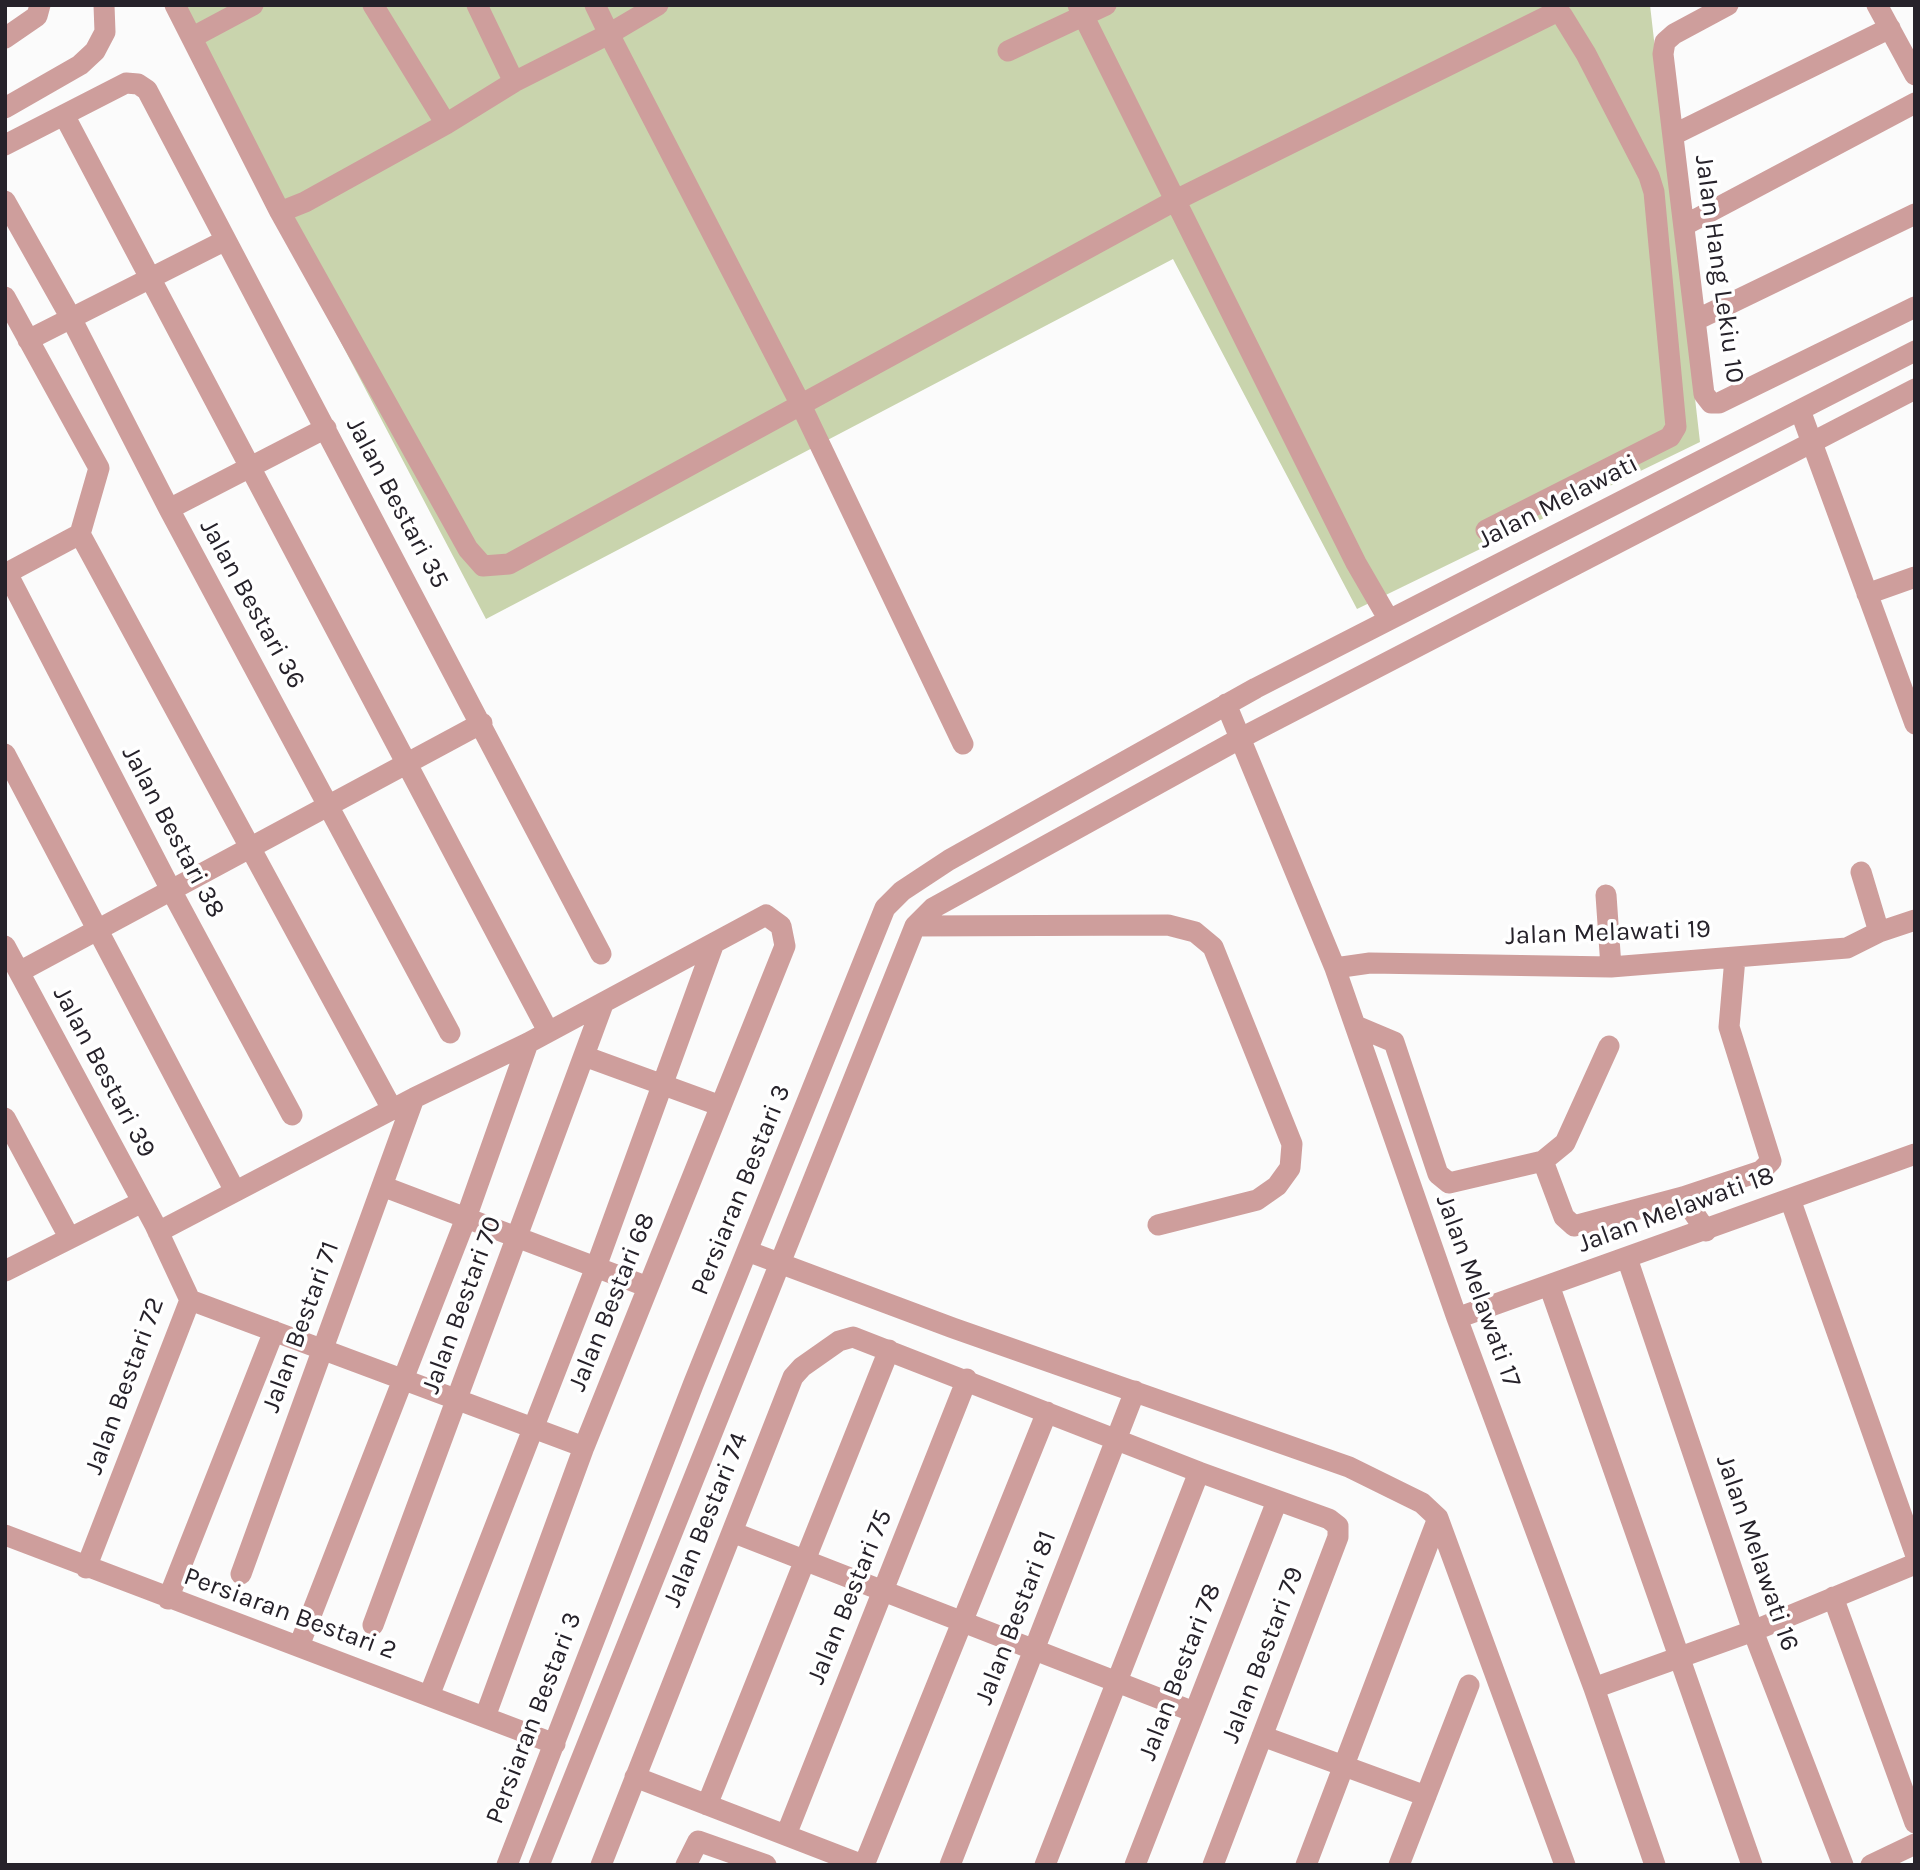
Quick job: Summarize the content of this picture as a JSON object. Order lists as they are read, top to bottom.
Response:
{
  "streets": {
    "street": [
      "Jalan Hang Lekiu 10",
      "Jalan Melawati",
      "Jalan Bestari 35",
      "Jalan Bestari 36",
      "Jalan Bestari 38",
      "Jalan Melawati 19",
      "Jalan Bestari 39",
      "Persiaran Bestari 3",
      "Jalan Melawati 18",
      "Jalan Melawati 17",
      "Jalan Bestari 68",
      "Jalan Bestari 70",
      "Jalan Bestari 71",
      "Jalan Bestari 72",
      "Jalan Bestari 74",
      "Jalan Melawati 16",
      "Jalan Bestari 75",
      "Persiaran Bestari 2",
      "Jalan Bestari 81",
      "Jalan Bestari 79",
      "Jalan Bestari 78"
    ]
  },
  "crossings": [
    ["Jalan Melawati", "Persiaran Bestari 3"],
    ["Jalan Melawati", "Jalan Melawati 17"],
    ["Jalan Melawati 19", "Jalan Melawati 17"],
    ["Jalan Bestari 39", "Jalan Bestari 72"],
    ["Persiaran Bestari 3", "Jalan Melawati 17"],
    ["Persiaran Bestari 3", "Persiaran Bestari 2"],
    ["Jalan Melawati 18", "Jalan Melawati 17"],
    ["Jalan Melawati 18", "Jalan Melawati 16"],
    ["Jalan Bestari 68", "Persiaran Bestari 2"],
    ["Jalan Bestari 72", "Persiaran Bestari 2"],
    ["Jalan Bestari 74", "Jalan Bestari 75"],
    ["Jalan Bestari 74", "Jalan Bestari 81"],
    ["Jalan Bestari 74", "Jalan Bestari 79"],
    ["Jalan Bestari 81", "Jalan Bestari 79"],
    ["Jalan Bestari 79", "Jalan Bestari 78"]
  ]
}
